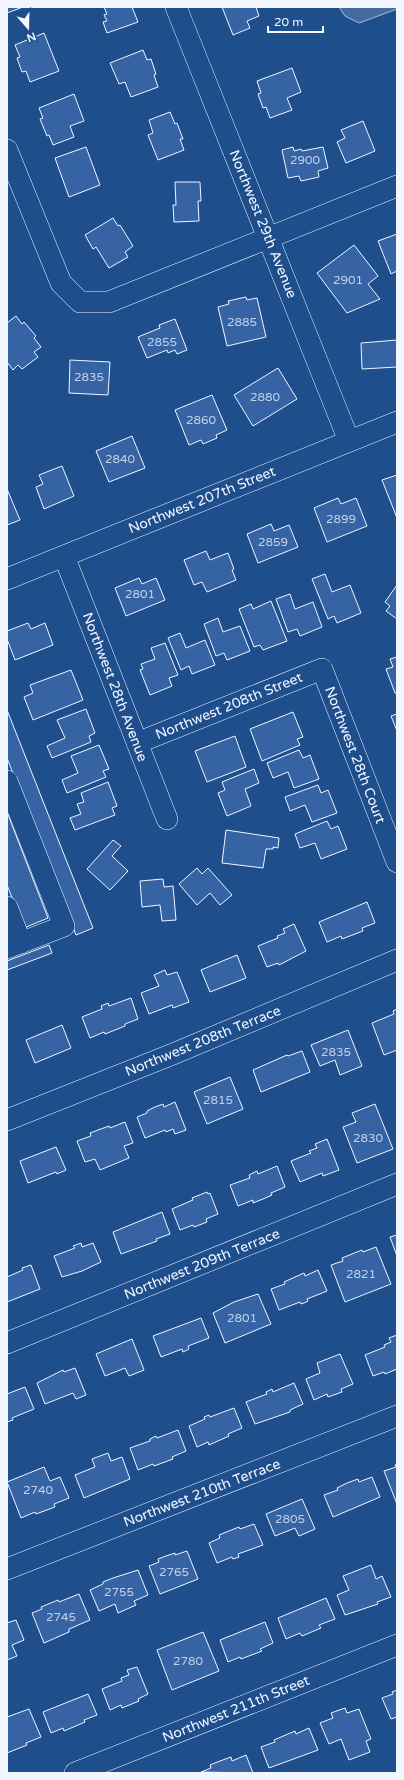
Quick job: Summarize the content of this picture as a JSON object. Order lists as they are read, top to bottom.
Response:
{
  "streets": {
    "street": [
      "Northwest 29th Avenue",
      "Northwest 207th Street",
      "Northwest 28th Avenue",
      "Northwest 208th Street",
      "Northwest 28th Court",
      "Northwest 208th Terrace",
      "Northwest 209th Terrace",
      "Northwest 210th Terrace",
      "Northwest 211th Street"
    ]
  },
  "crossings": [
    ["Northwest 29th Avenue", "Northwest 207th Street"],
    ["Northwest 207th Street", "Northwest 28th Avenue"],
    ["Northwest 28th Avenue", "Northwest 208th Street"],
    ["Northwest 208th Street", "Northwest 28th Court"]
  ],
  "house_numbers": [
    "2900",
    "2901",
    "2885",
    "2855",
    "2835",
    "2880",
    "2860",
    "2840",
    "2899",
    "2859",
    "2801",
    "2835",
    "2815",
    "2830",
    "2821",
    "2801",
    "2740",
    "2805",
    "2765",
    "2755",
    "2745",
    "2780"
  ],
  "scale_bar": "20 m",
  "north": "bottom"
}
